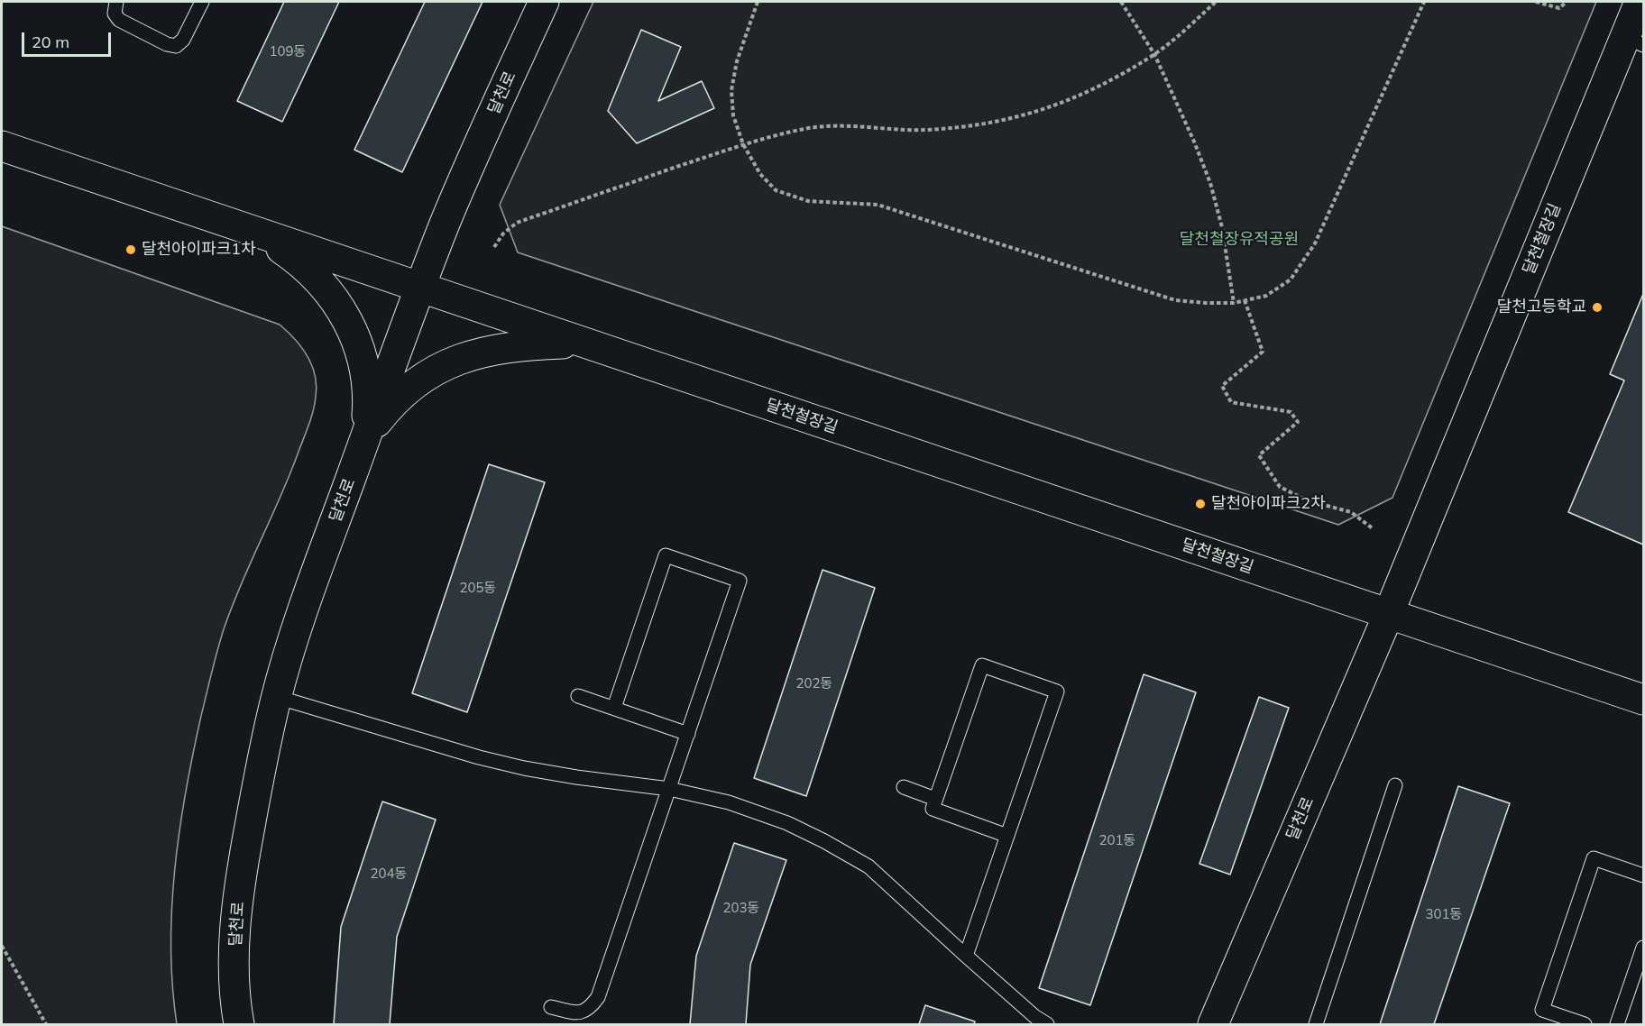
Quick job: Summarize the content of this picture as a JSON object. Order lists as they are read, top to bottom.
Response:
{
  "streets": {
    "street": ["달천로", "달천철장길"]
  },
  "crossings": [
    ["달천로", "달천철장길"]
  ],
  "parks": ["달천철장유적공원"],
  "places": ["달천아이파크1차", "달천고등학교", "달천아이파크2차"],
  "house_numbers": [
    "109동",
    "205동",
    "202동",
    "201동",
    "204동",
    "203동",
    "301동"
  ],
  "scale_bar": "20 m"
}
